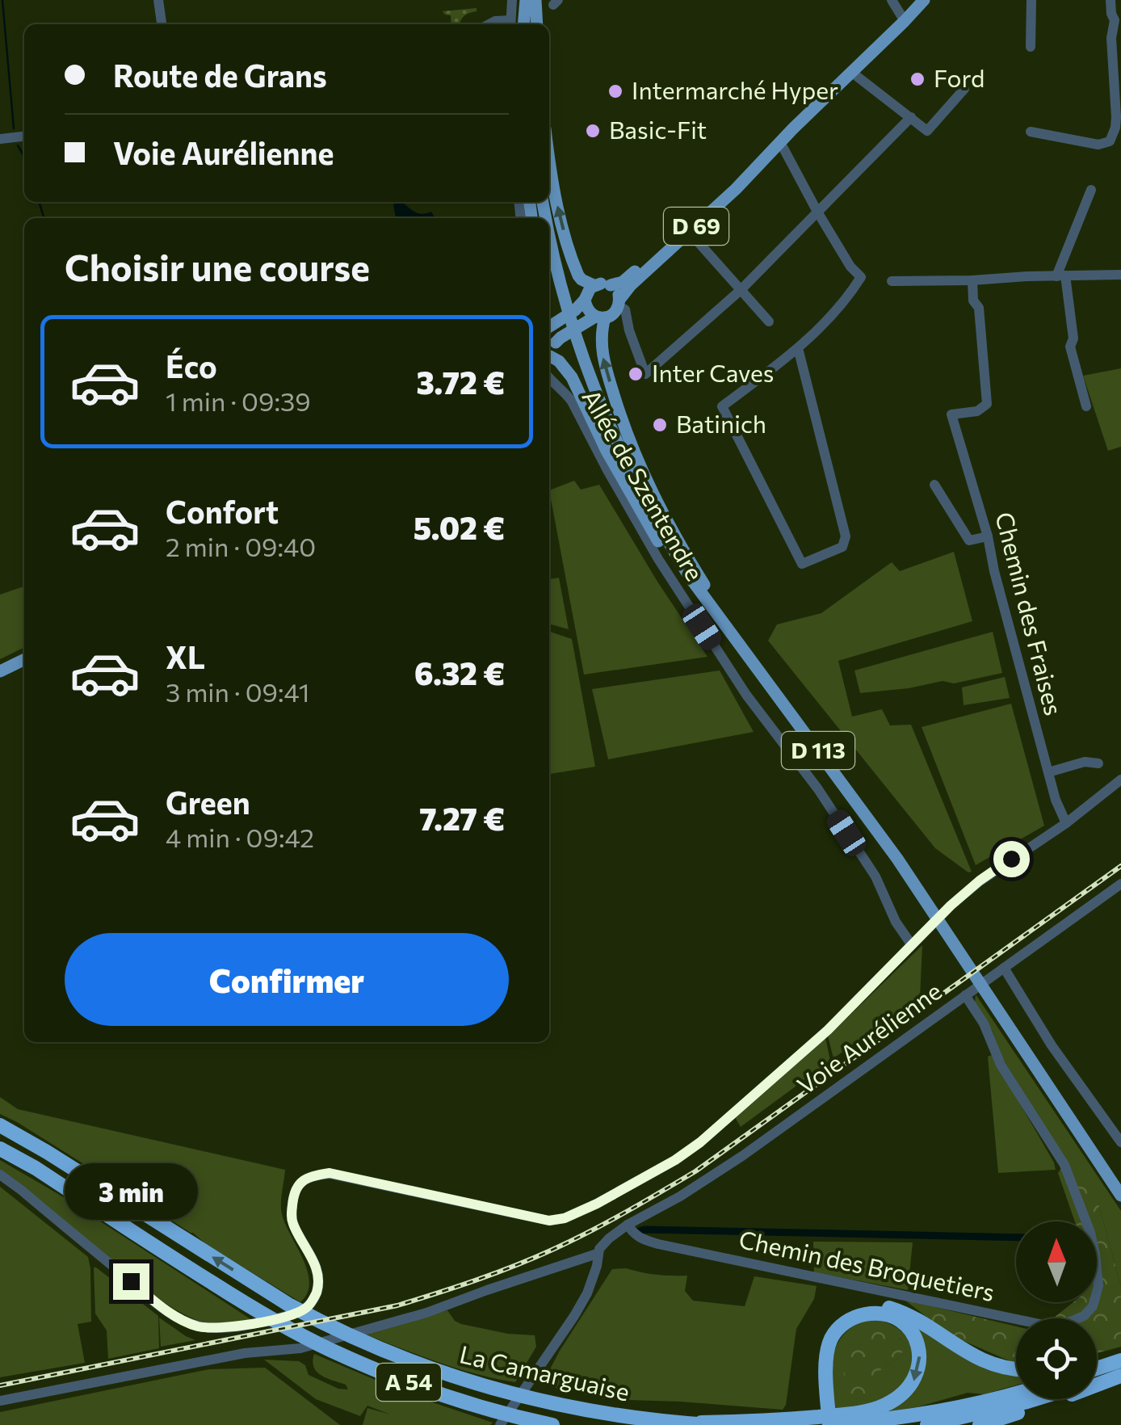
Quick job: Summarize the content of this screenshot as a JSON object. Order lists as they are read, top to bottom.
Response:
{
  "streets": {
    "highway": ["La Camarguaise", "A 54"],
    "main road": ["D 69", "D 113"],
    "street": [
      "Allée de Szentendre",
      "Chemin des Fraises",
      "Voie Aurélienne",
      "Chemin des Broquetiers"
    ]
  },
  "crossings": [
    ["Voie Aurélienne", "Chemin des Broquetiers"]
  ],
  "places": [
    "Ford",
    "Intermarché Hyper",
    "Basic-Fit",
    "Inter Caves",
    "Batinich"
  ],
  "north": "top",
  "page": {
    "banner": ["Route de Grans", "Voie Aurélienne"],
    "heading": "Choisir une course",
    "list": [
      {
        "name": "Éco",
        "note": "1 min · 09:39",
        "value": "3.72 €"
      },
      {
        "name": "Confort",
        "note": "2 min · 09:40",
        "value": "5.02 €"
      },
      {
        "name": "XL",
        "note": "3 min · 09:41",
        "value": "6.32 €"
      },
      {
        "name": "Green",
        "note": "4 min · 09:42",
        "value": "7.27 €"
      }
    ],
    "buttons": "Confirmer",
    "bubble": "3 min"
  }
}
